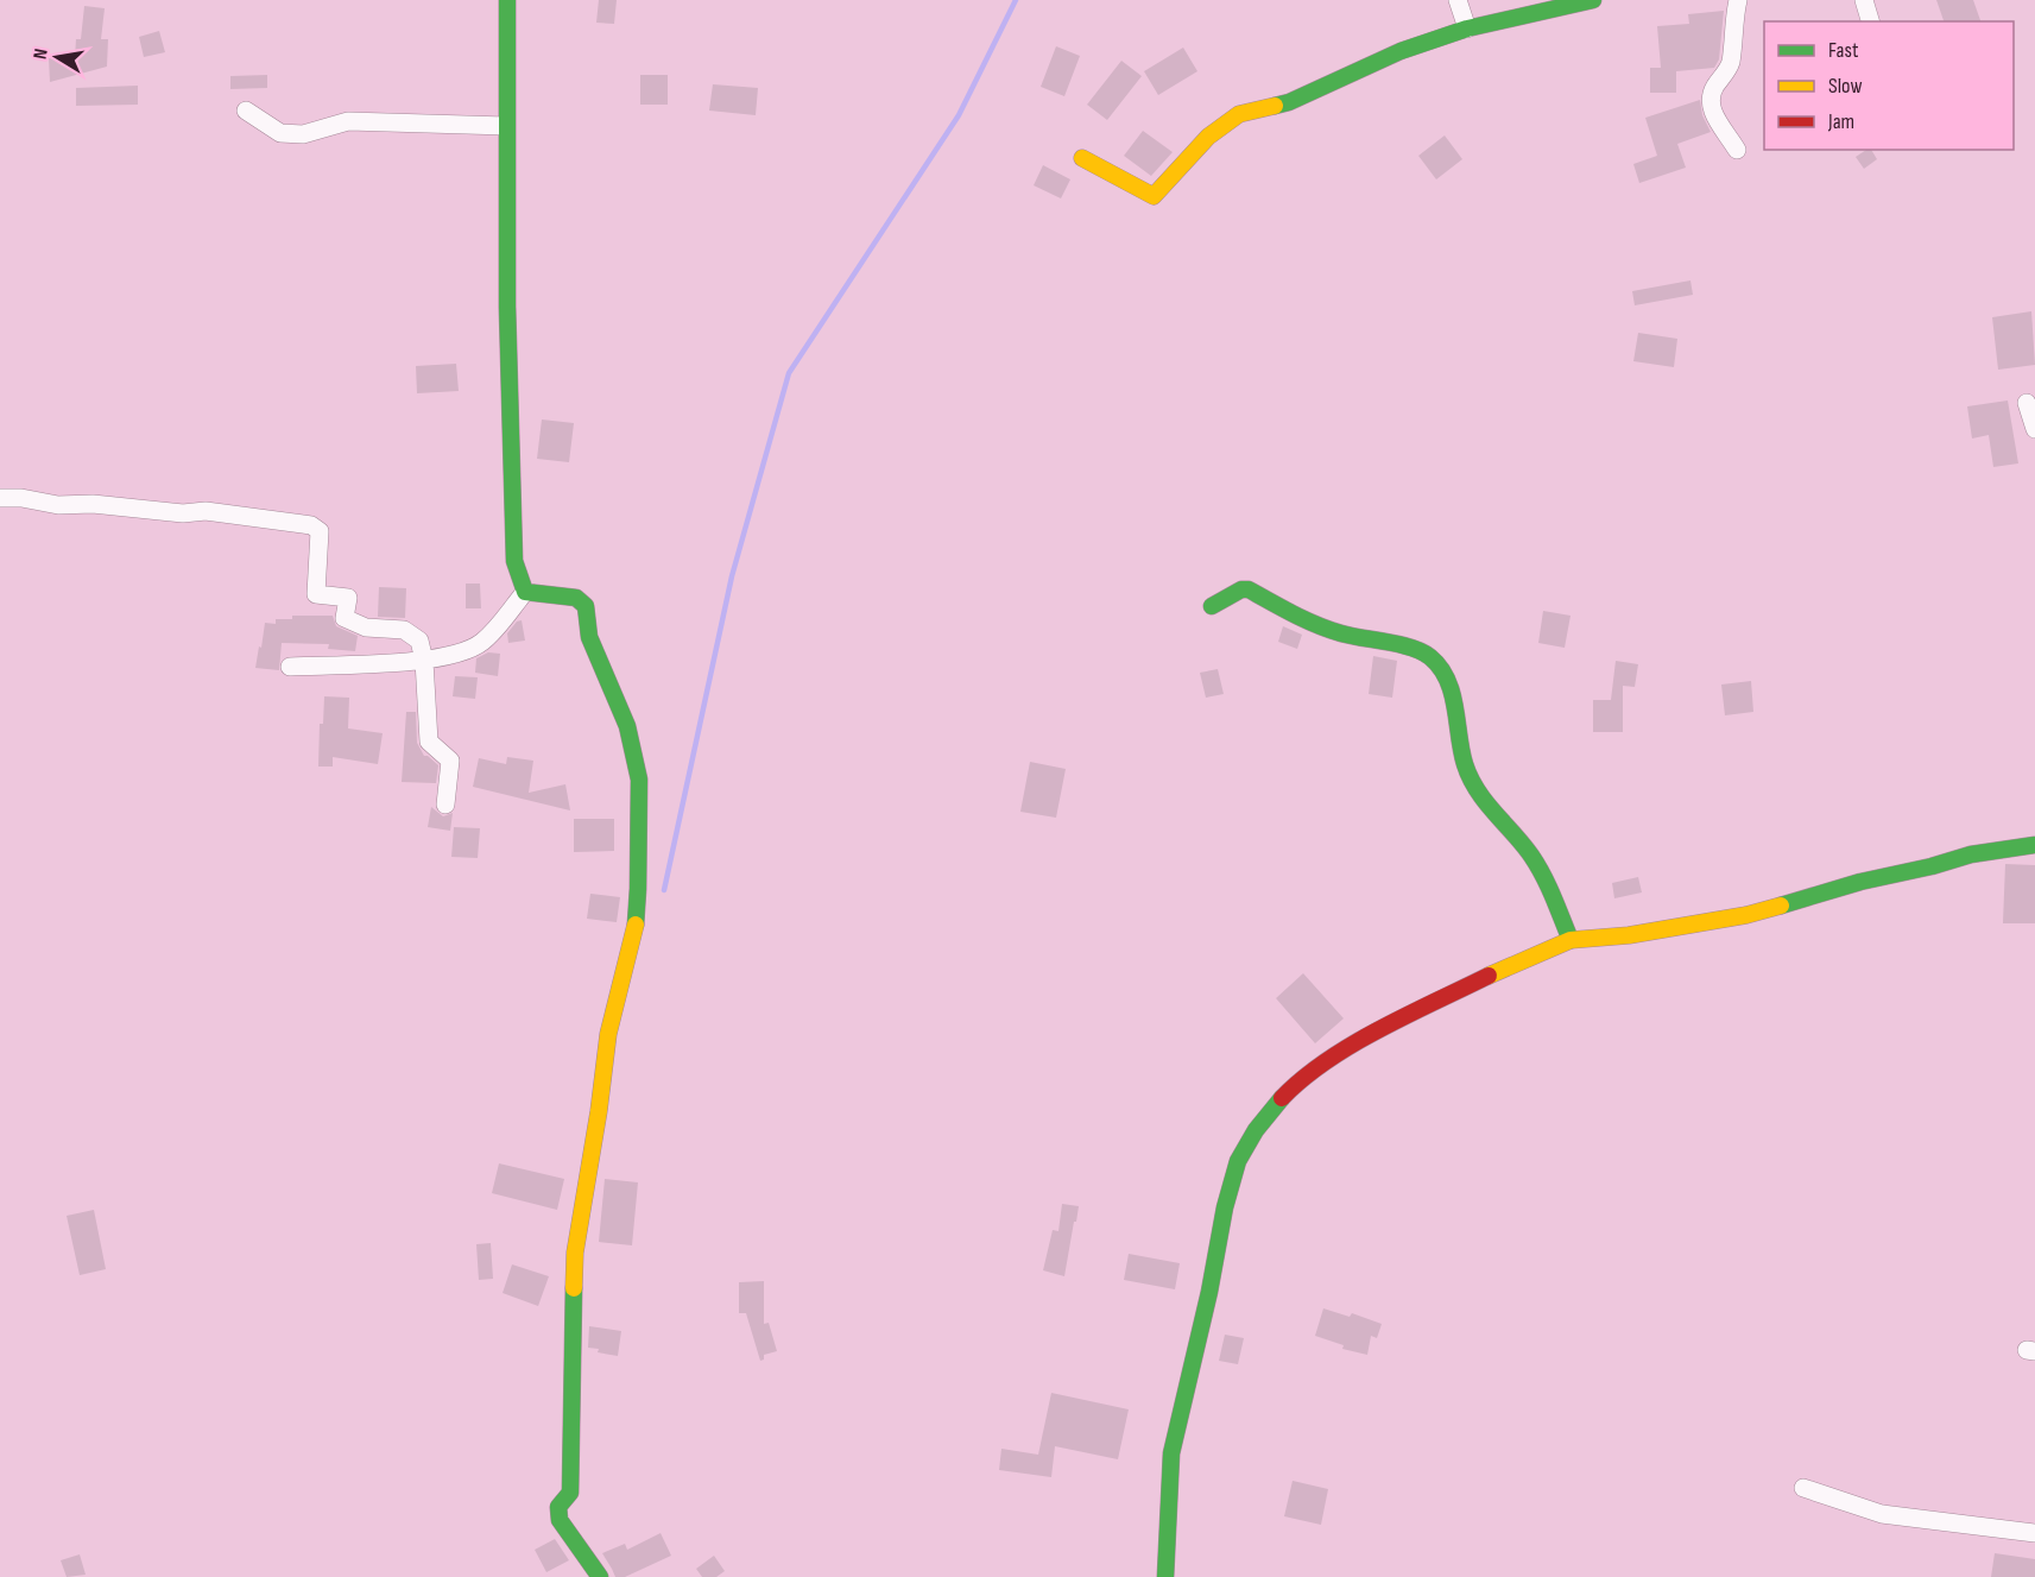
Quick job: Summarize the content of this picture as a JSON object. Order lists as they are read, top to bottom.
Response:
{
  "legend": ["Fast", "Slow", "Jam"],
  "north": "left"
}
